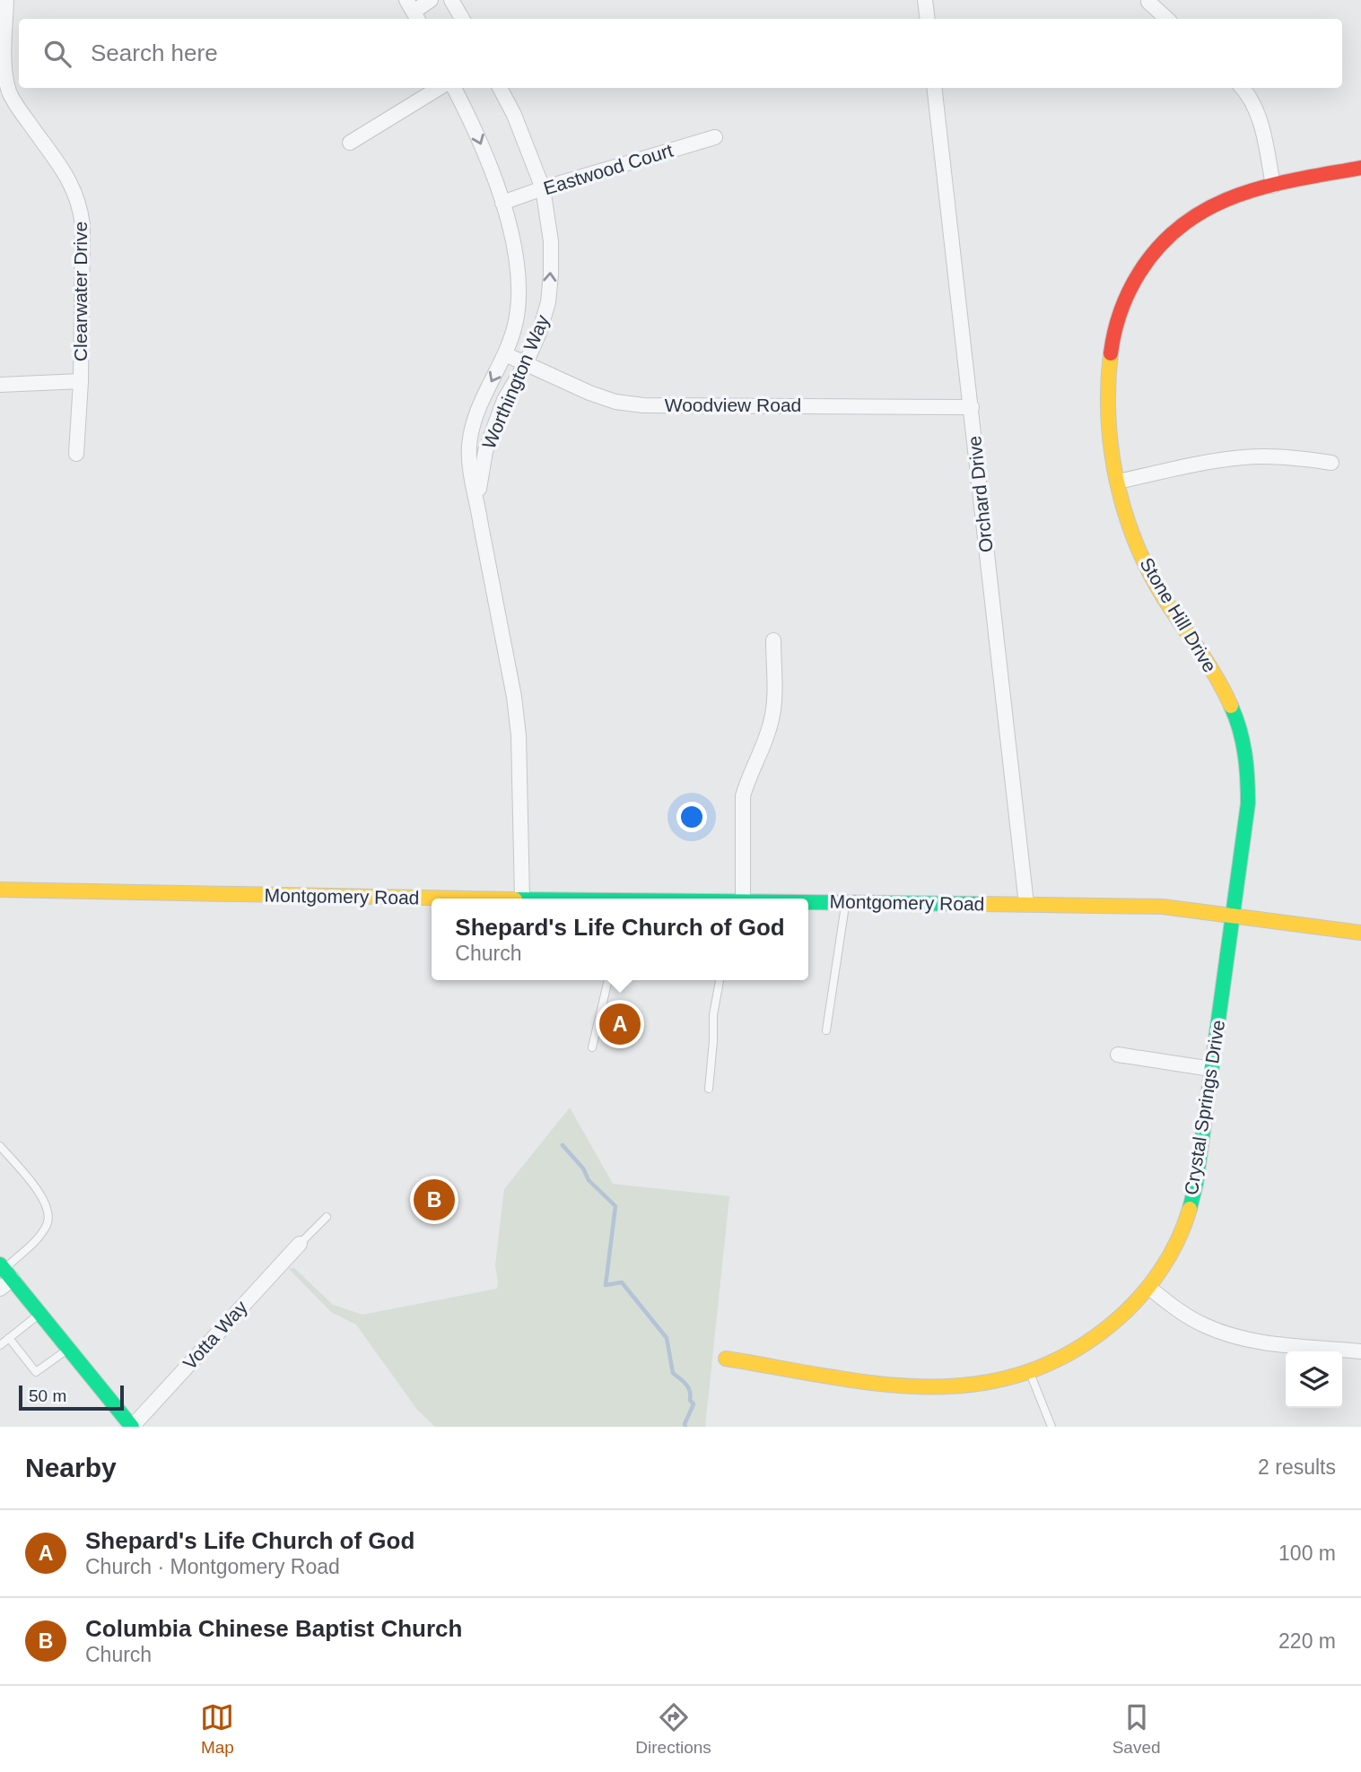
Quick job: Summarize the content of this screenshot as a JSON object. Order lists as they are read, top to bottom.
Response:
{
  "streets": {
    "street": [
      "Eastwood Court",
      "Clearwater Drive",
      "Worthington Way",
      "Woodview Road",
      "Orchard Drive",
      "Stone Hill Drive",
      "Montgomery Road",
      "Crystal Springs Drive",
      "Votta Way"
    ]
  },
  "crossings": [
    ["Eastwood Court", "Worthington Way"],
    ["Worthington Way", "Woodview Road"],
    ["Worthington Way", "Montgomery Road"],
    ["Woodview Road", "Orchard Drive"],
    ["Orchard Drive", "Montgomery Road"],
    ["Stone Hill Drive", "Montgomery Road"],
    ["Stone Hill Drive", "Crystal Springs Drive"],
    ["Montgomery Road", "Crystal Springs Drive"]
  ],
  "scale_bar": "50 m",
  "page": {
    "search": "Search here",
    "popup": ["Shepard's Life Church of God", "Church"],
    "pins": ["A", "B"],
    "scale": "50 m",
    "heading": ["Nearby", "2 results"],
    "list": [
      {
        "mark": "A",
        "name": "Shepard's Life Church of God",
        "note": "Church · Montgomery Road",
        "value": "100 m"
      },
      {
        "mark": "B",
        "name": "Columbia Chinese Baptist Church",
        "note": "Church",
        "value": "220 m"
      }
    ],
    "nav": ["Map", "Directions", "Saved"]
  }
}
